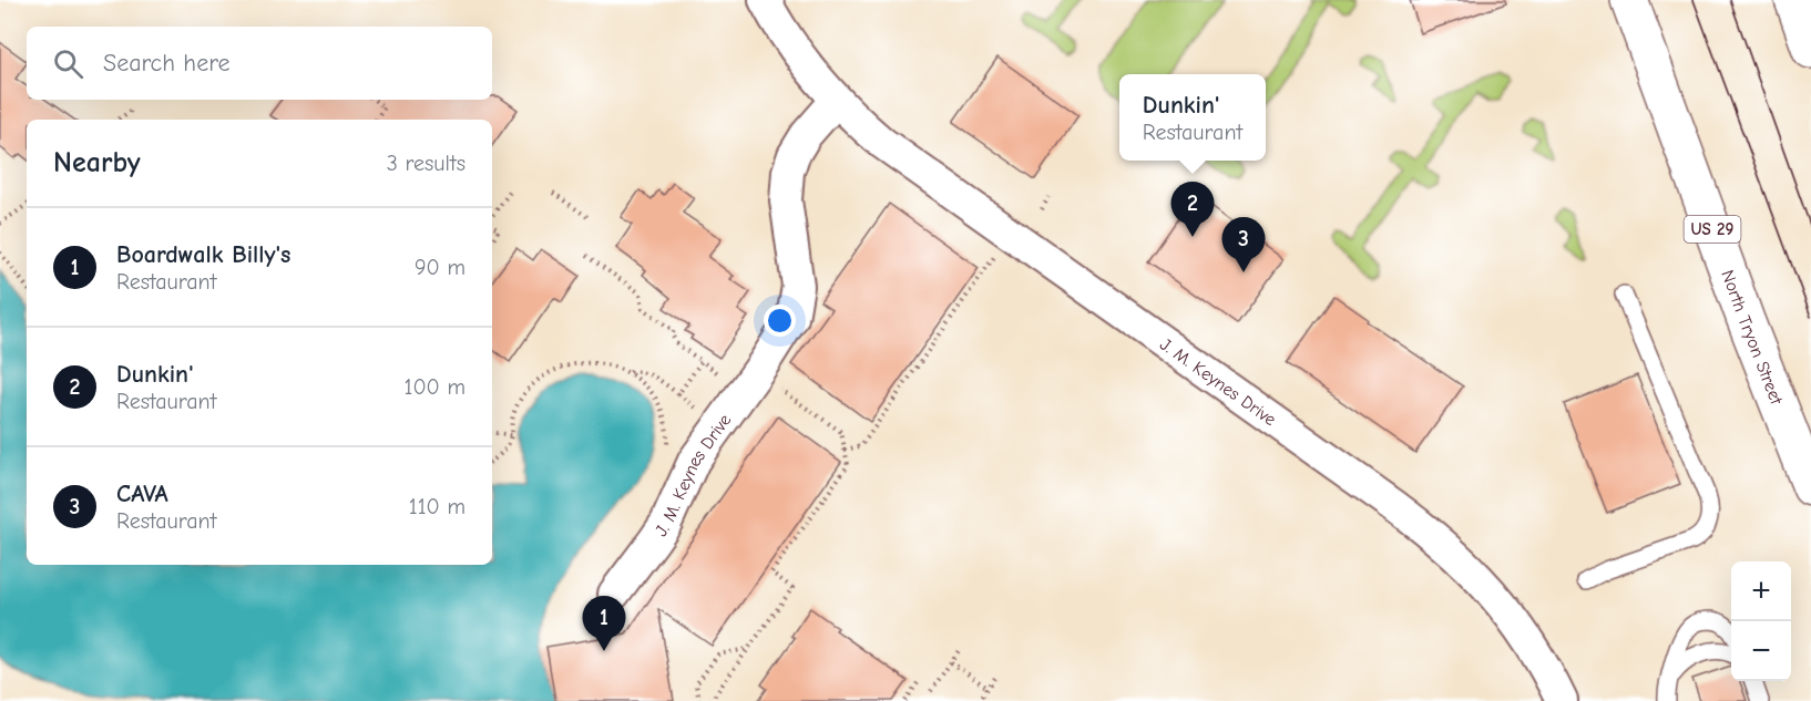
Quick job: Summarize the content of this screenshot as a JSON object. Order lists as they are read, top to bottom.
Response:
{
  "streets": {
    "main road": ["US 29", "North Tryon Street"],
    "street": ["J. M. Keynes Drive"]
  },
  "page": {
    "search": "Search here",
    "popup": ["Dunkin'", "Restaurant"],
    "heading": ["Nearby", "3 results"],
    "pins": ["2", "3", "1"],
    "list": [
      {
        "mark": "1",
        "name": "Boardwalk Billy's",
        "note": "Restaurant",
        "value": "90 m"
      },
      {
        "mark": "2",
        "name": "Dunkin'",
        "note": "Restaurant",
        "value": "100 m"
      },
      {
        "mark": "3",
        "name": "CAVA",
        "note": "Restaurant",
        "value": "110 m"
      }
    ],
    "map_buttons": ["+", "−"]
  }
}
